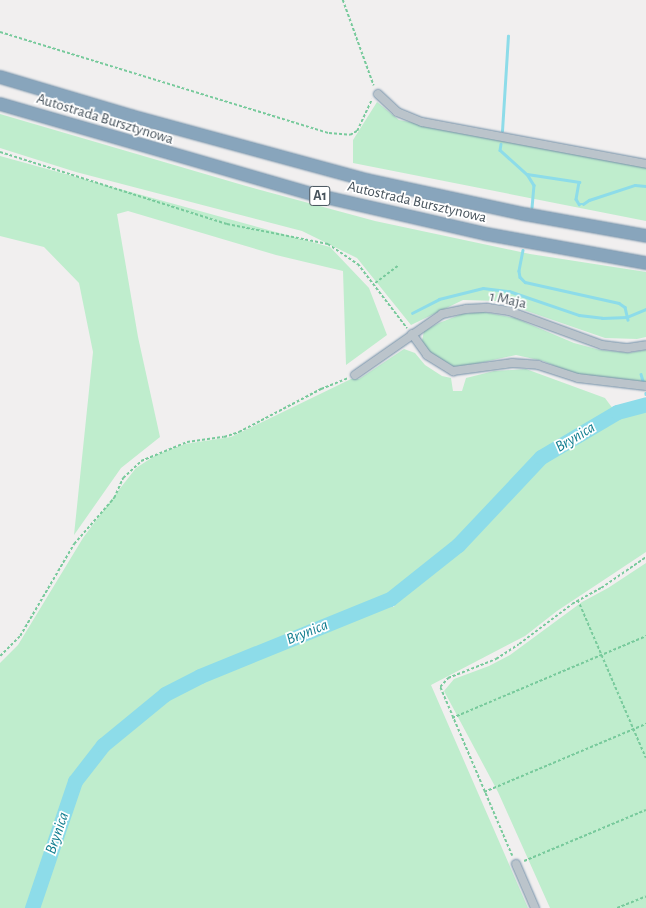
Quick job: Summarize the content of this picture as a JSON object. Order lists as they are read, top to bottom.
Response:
{
  "streets": {
    "highway": ["Autostrada Bursztynowa", "A1"],
    "street": ["1 Maja"]
  },
  "water": ["Brynica"]
}
